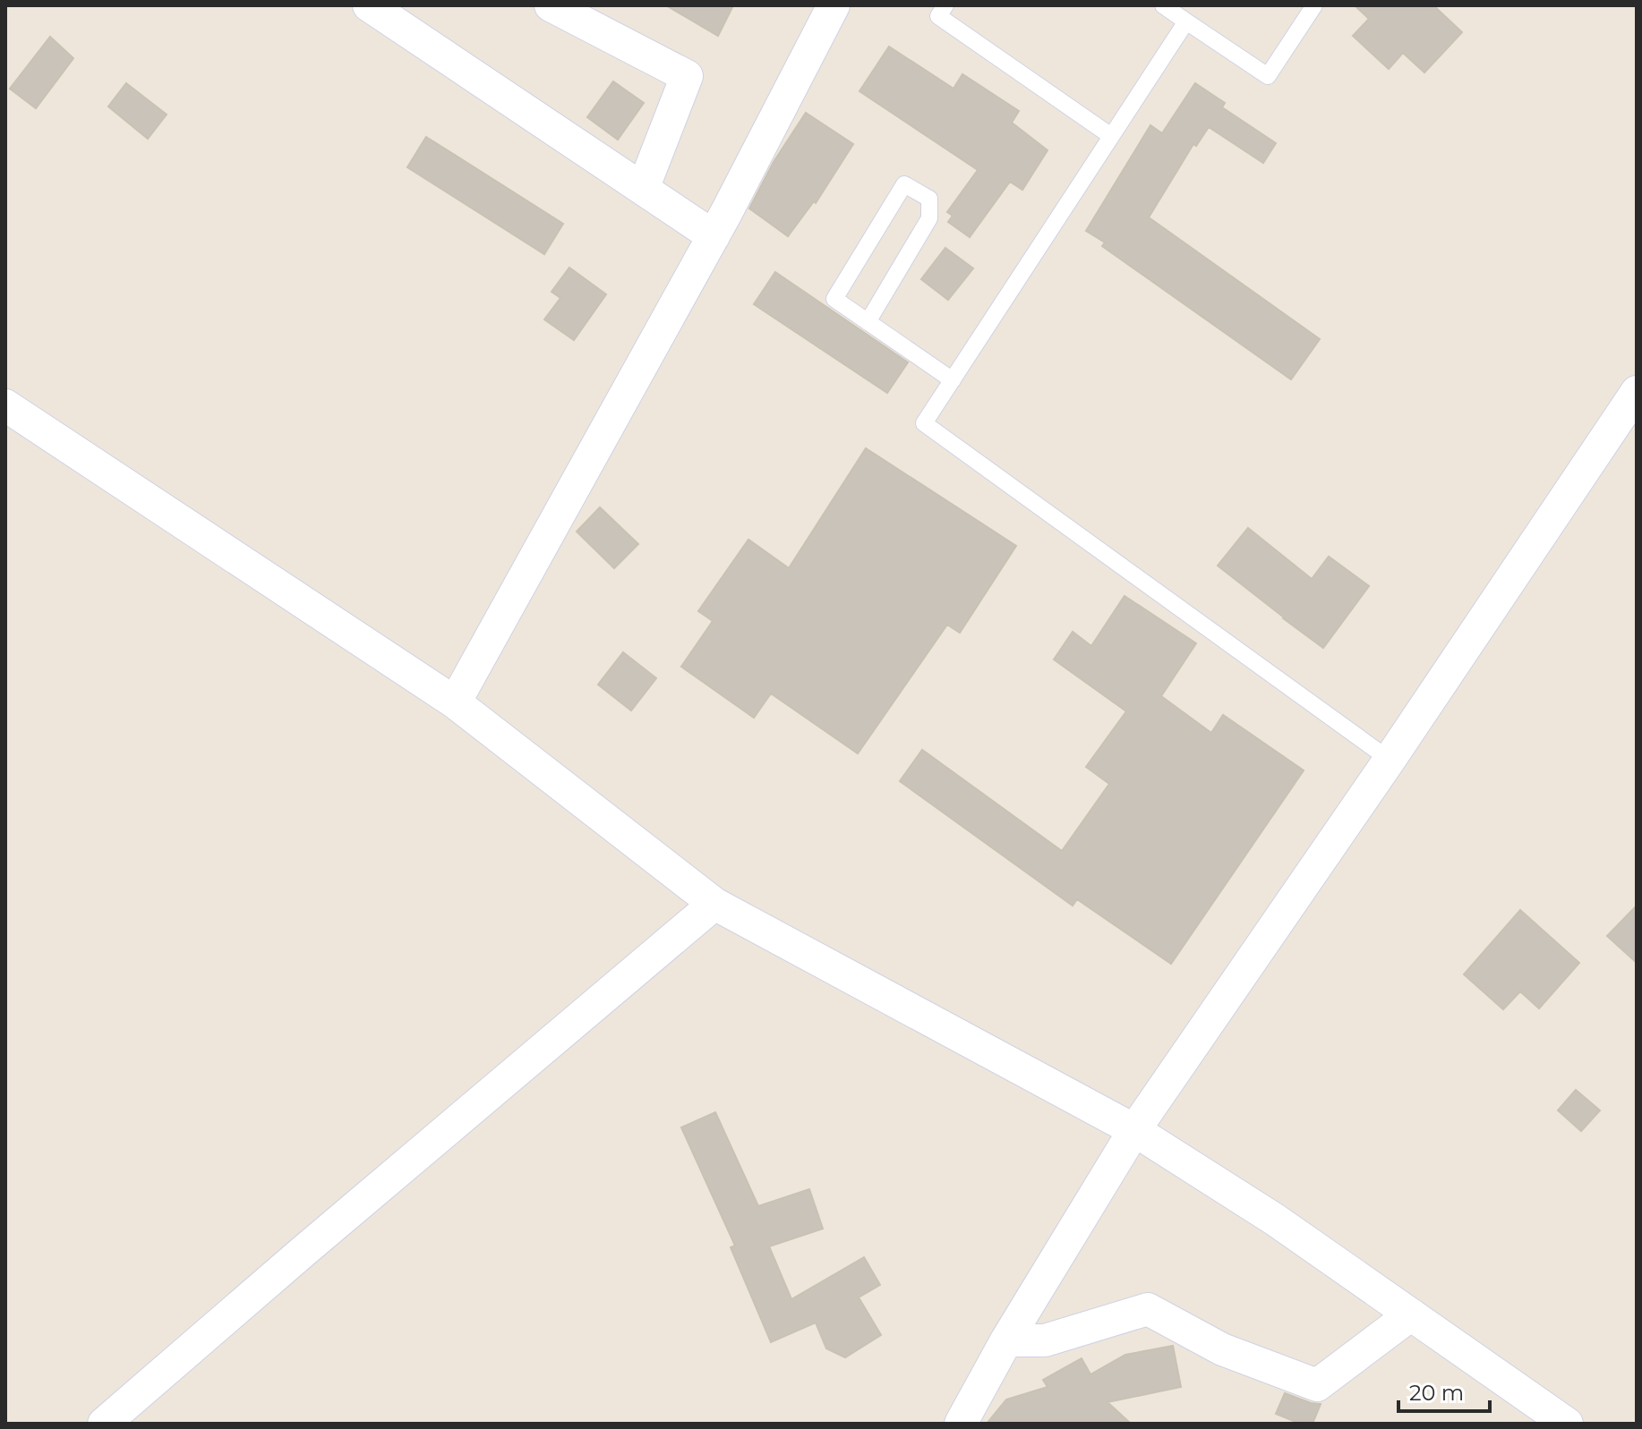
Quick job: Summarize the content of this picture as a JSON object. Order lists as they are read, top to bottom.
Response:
{
  "scale_bar": "20 m"
}
